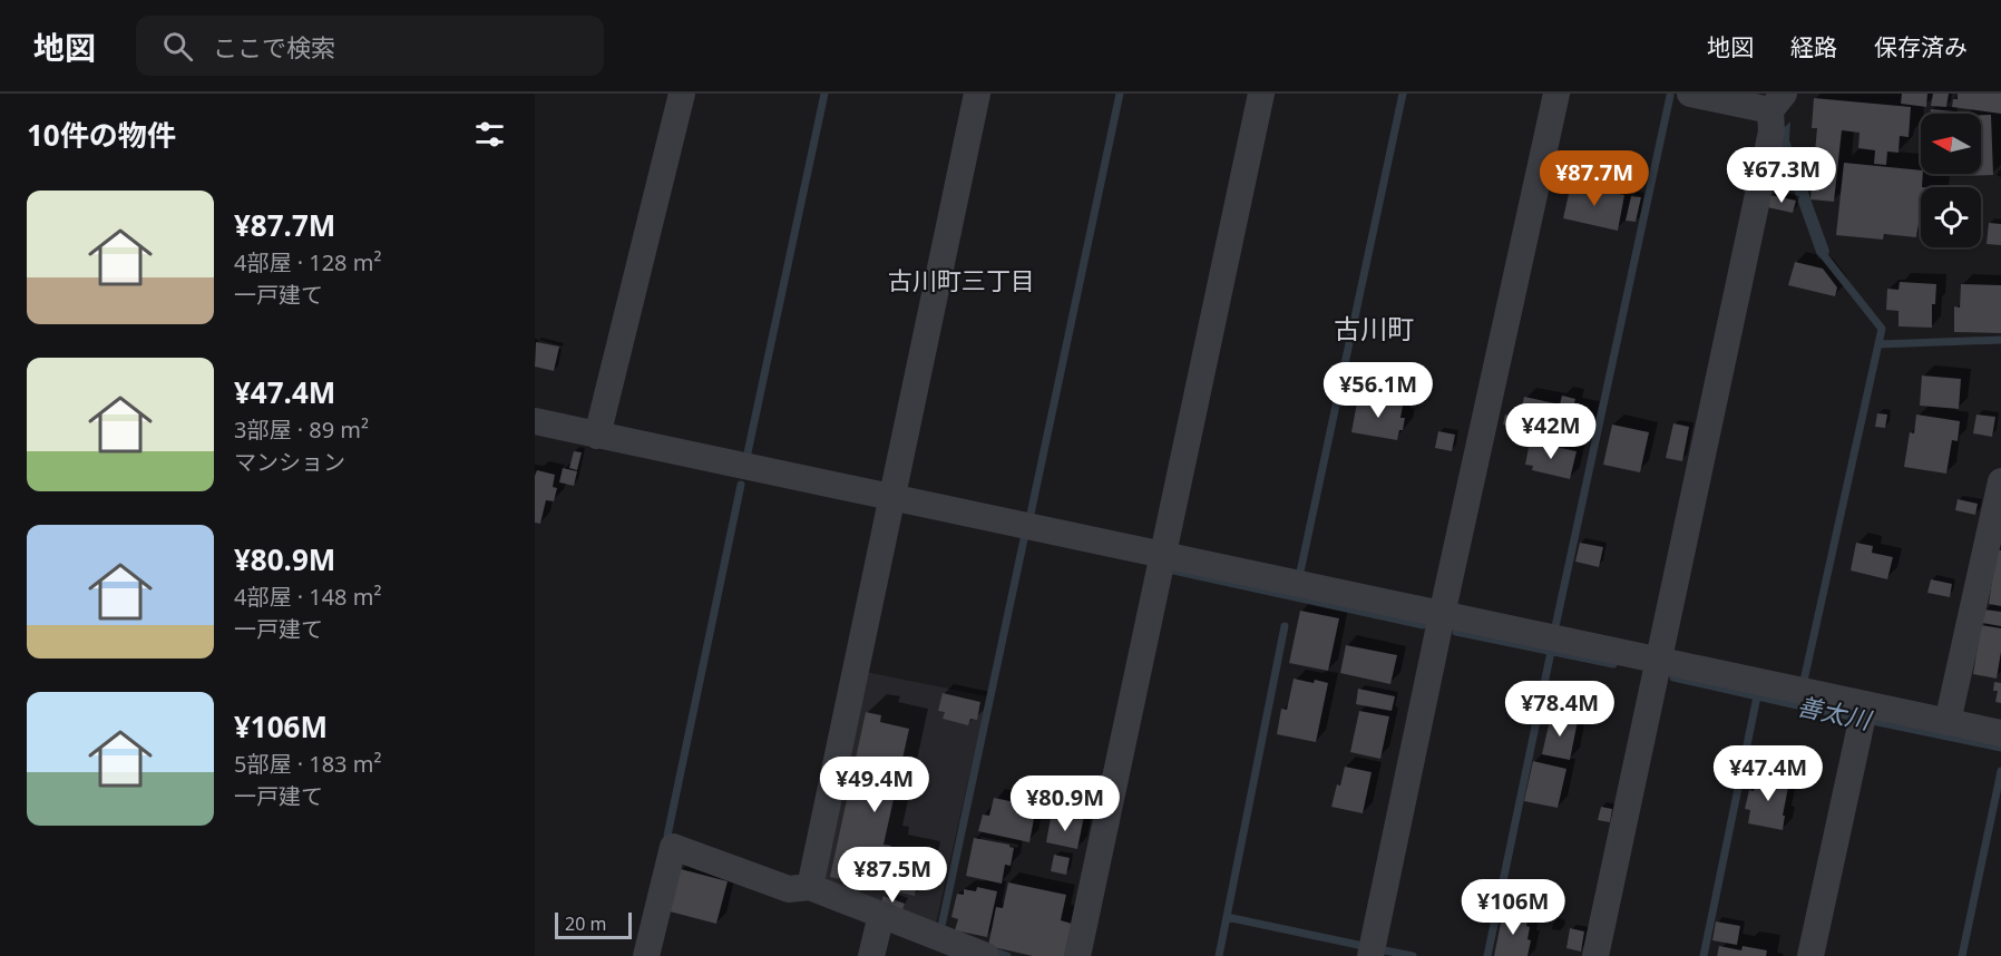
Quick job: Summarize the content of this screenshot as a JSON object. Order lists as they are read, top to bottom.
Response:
{
  "districts": ["古川町三丁目", "古川町"],
  "water": ["善太川"],
  "scale_bar": "20 m",
  "north": "left",
  "page": {
    "header": "地図",
    "search": "ここで検索",
    "nav": ["地図", "経路", "保存済み"],
    "heading": "10件の物件",
    "price": [
      "¥67.3M",
      "¥87.7M",
      "¥56.1M",
      "¥42M",
      "¥78.4M",
      "¥47.4M",
      "¥49.4M",
      "¥80.9M",
      "¥87.5M",
      "¥106M"
    ],
    "list": [
      {
        "name": "¥87.7M",
        "note": "4部屋 · 128 m² · 一戸建て"
      },
      {
        "name": "¥47.4M",
        "note": "3部屋 · 89 m² · マンション"
      },
      {
        "name": "¥80.9M",
        "note": "4部屋 · 148 m² · 一戸建て"
      },
      {
        "name": "¥106M",
        "note": "5部屋 · 183 m² · 一戸建て"
      }
    ],
    "scale": "20 m"
  }
}
